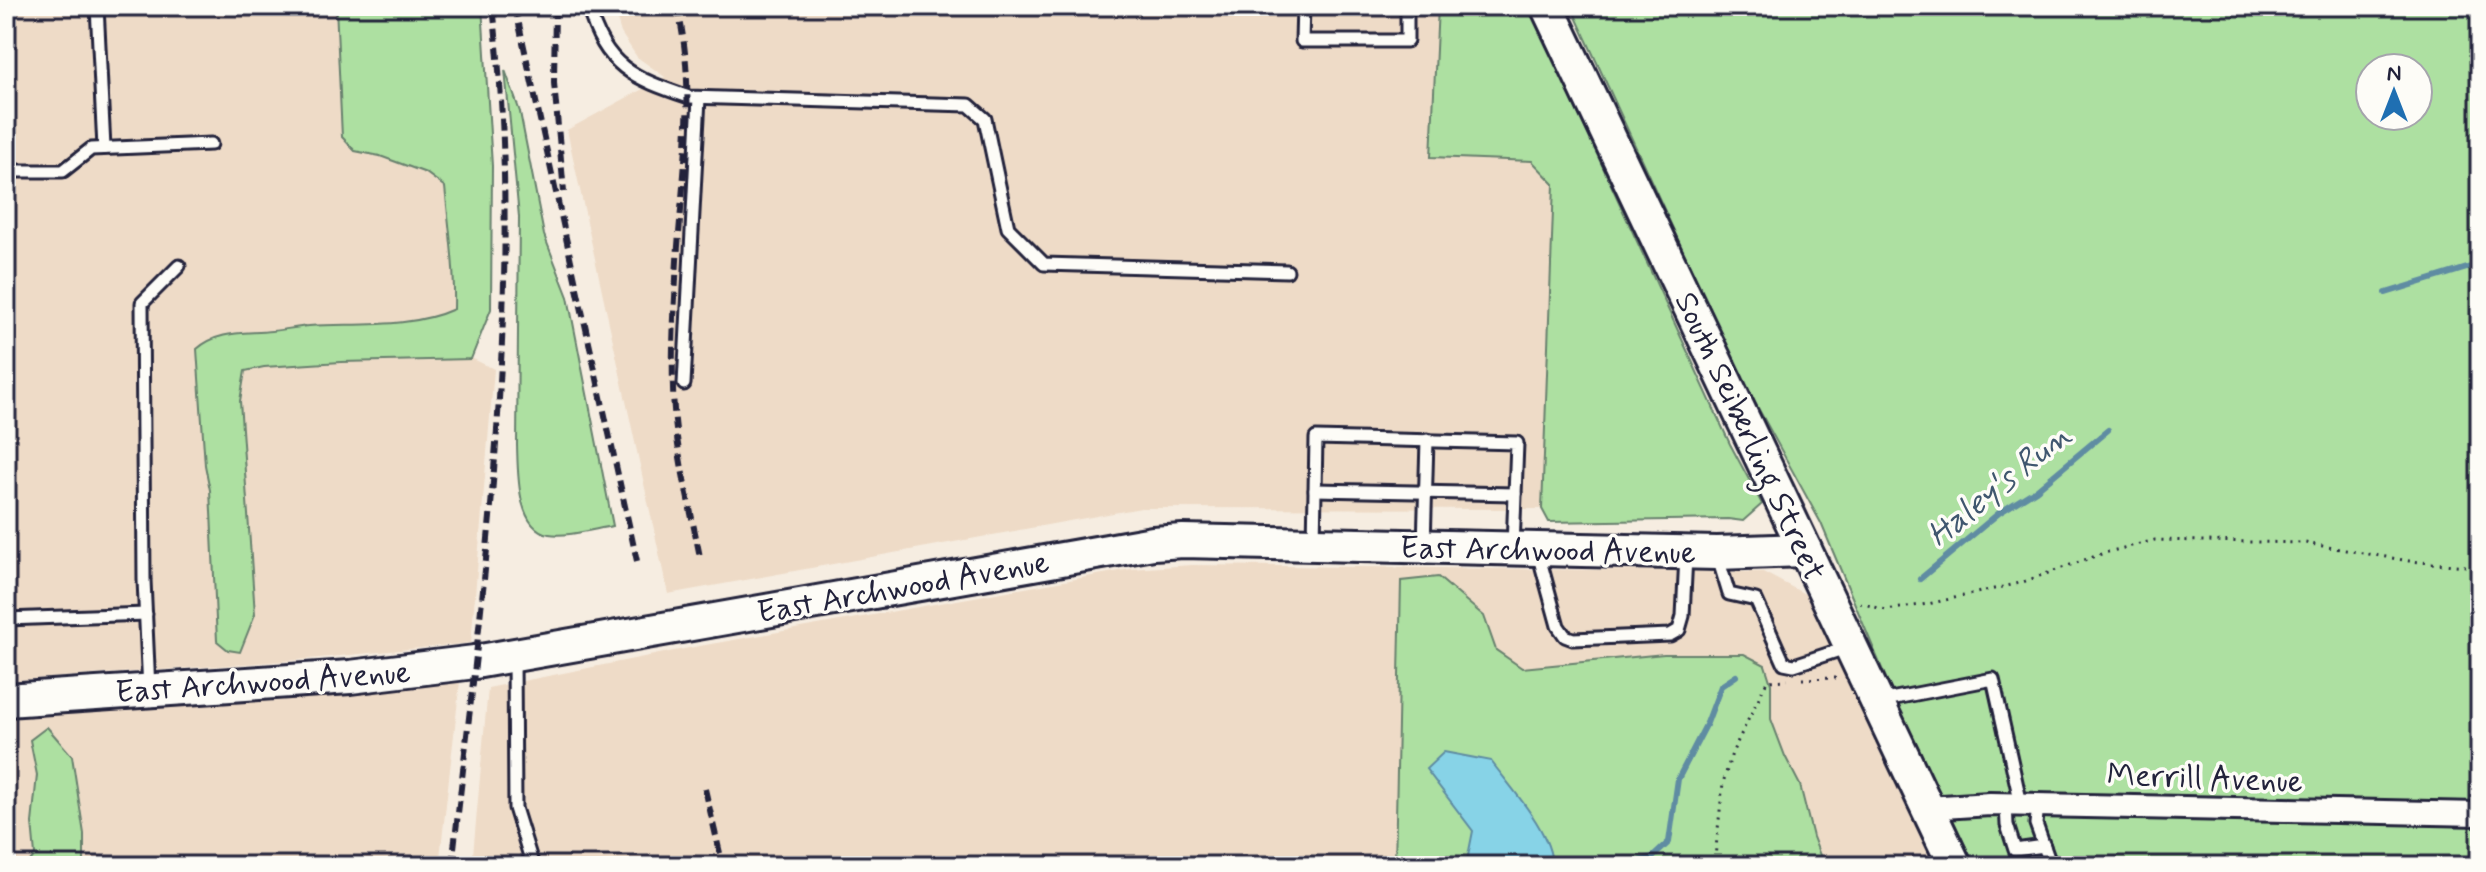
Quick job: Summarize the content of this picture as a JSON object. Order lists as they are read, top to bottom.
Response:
{
  "streets": {
    "main road": ["South Seiberling Street", "East Archwood Avenue"],
    "street": ["Merrill Avenue"]
  },
  "crossings": [
    ["South Seiberling Street", "East Archwood Avenue"],
    ["South Seiberling Street", "Merrill Avenue"]
  ],
  "water": ["Haley's Run"],
  "north": "top"
}
